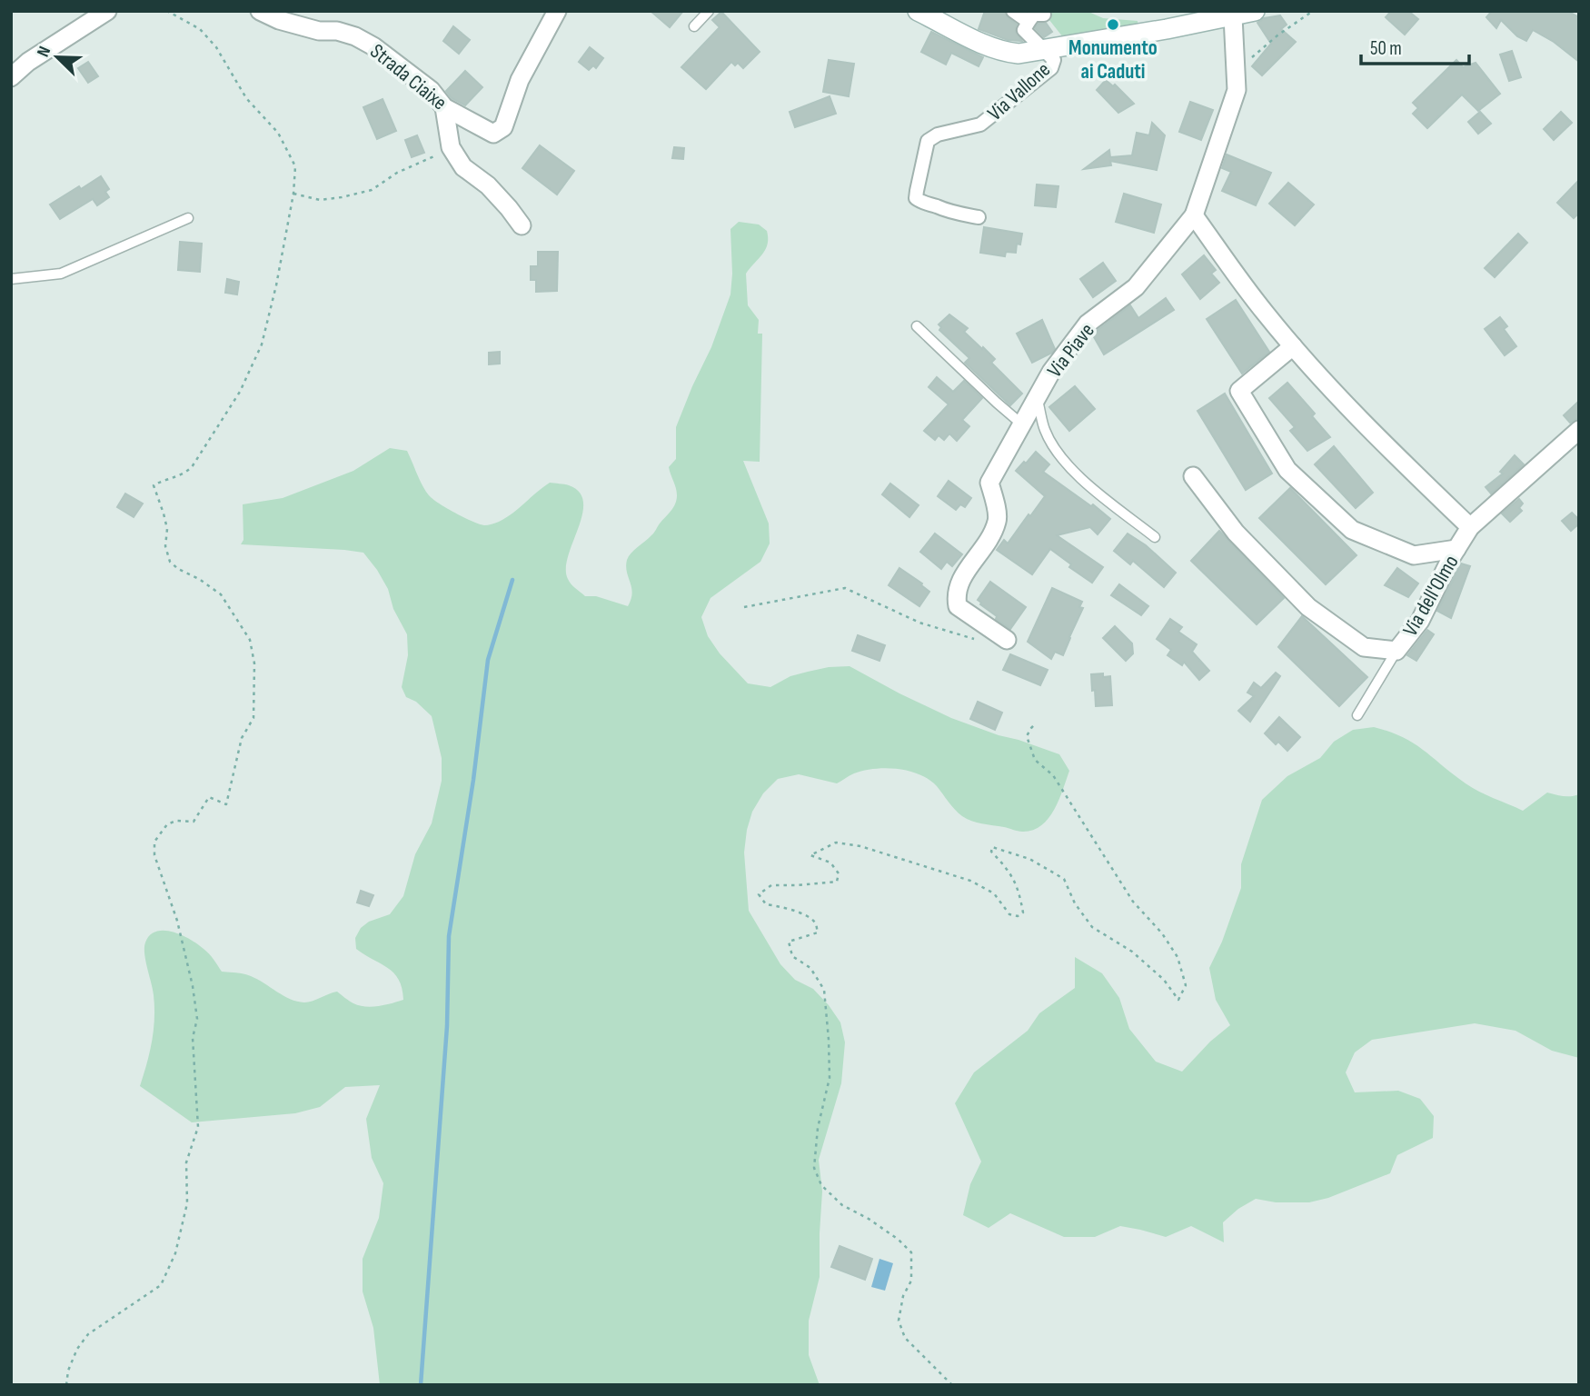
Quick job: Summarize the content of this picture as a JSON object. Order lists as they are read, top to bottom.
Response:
{
  "streets": {
    "street": [
      "Strada Ciaixe",
      "Via Vallone",
      "Via Piave",
      "Via dell'Olmo"
    ]
  },
  "places": ["Monumento ai Caduti"],
  "scale_bar": "50 m",
  "north": "top left"
}
